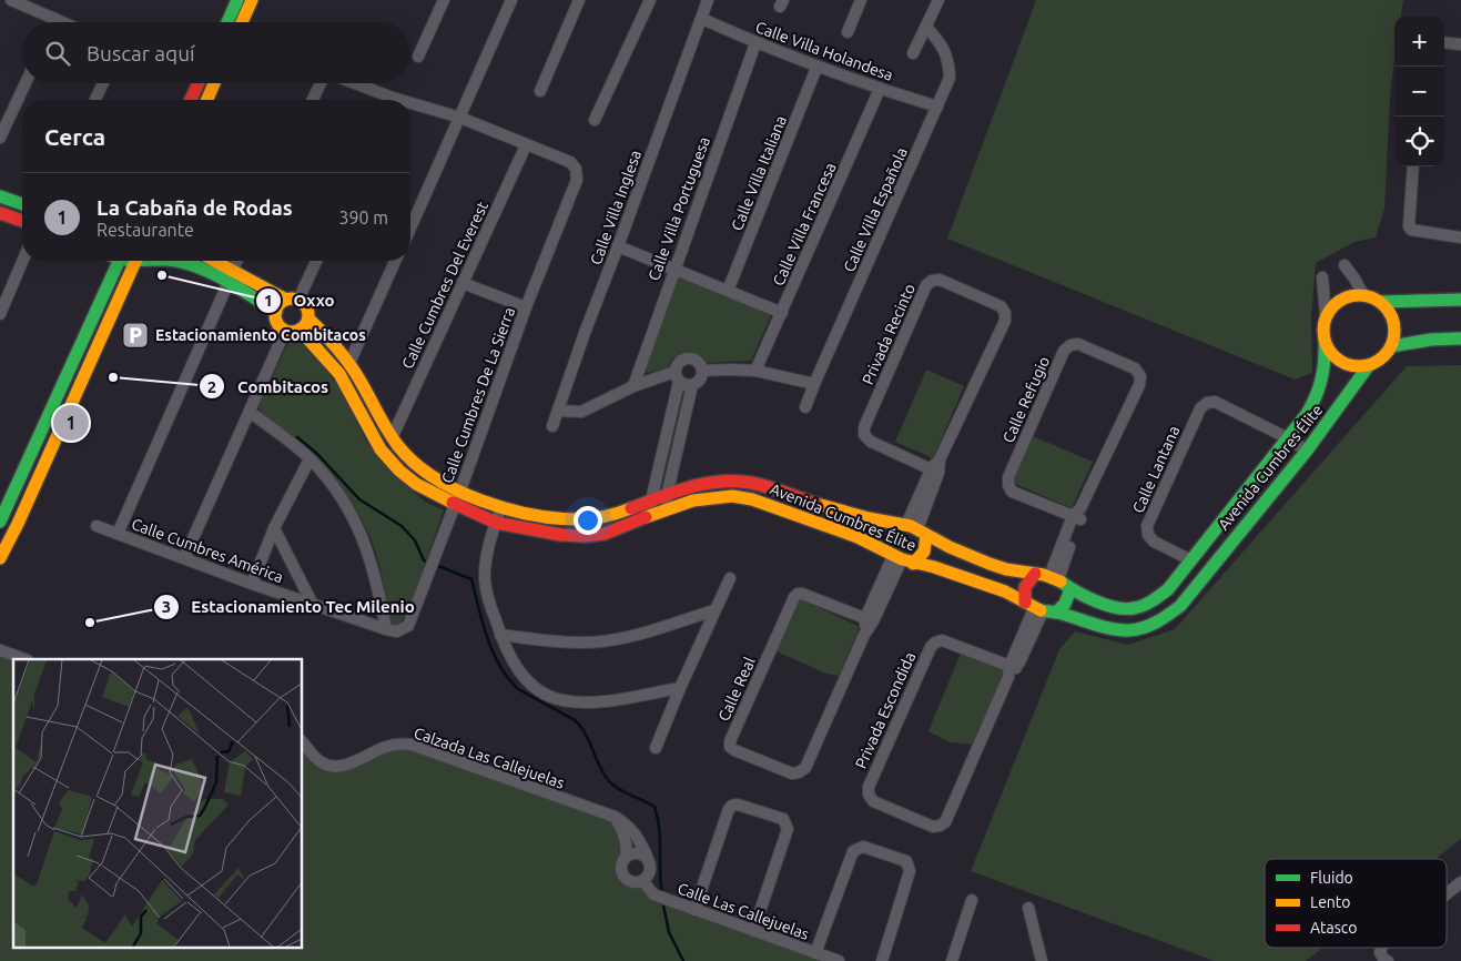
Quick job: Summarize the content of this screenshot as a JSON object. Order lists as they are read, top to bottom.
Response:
{
  "streets": {
    "street": [
      "Calle Villa Holandesa",
      "Calle Villa Italiana",
      "Calle Villa Inglesa",
      "Calle Villa Portuguesa",
      "Calle Villa Española",
      "Calle Villa Francesa",
      "Calle Cumbres Del Everest",
      "Privada Recinto",
      "Calle Cumbres De La Sierra",
      "Calle Refugio",
      "Avenida Cumbres Élite",
      "Calle Lantana",
      "Calle Cumbres América",
      "Calle Real",
      "Privada Escondida",
      "Calzada Las Callejuelas",
      "Calle Las Callejuelas"
    ]
  },
  "crossings": [
    ["Calle Villa Holandesa", "Calle Villa Italiana"],
    ["Calle Villa Holandesa", "Calle Villa Inglesa"],
    ["Calle Villa Holandesa", "Calle Villa Portuguesa"],
    ["Calle Villa Holandesa", "Calle Villa Española"],
    ["Calle Villa Holandesa", "Calle Villa Francesa"],
    ["Calle Cumbres Del Everest", "Calle Cumbres De La Sierra"],
    ["Calle Cumbres Del Everest", "Avenida Cumbres Élite"],
    ["Privada Recinto", "Avenida Cumbres Élite"],
    ["Privada Recinto", "Calle Real"],
    ["Calle Cumbres De La Sierra", "Avenida Cumbres Élite"],
    ["Calle Cumbres De La Sierra", "Calle Cumbres América"],
    ["Calle Refugio", "Avenida Cumbres Élite"],
    ["Calle Refugio", "Privada Escondida"],
    ["Avenida Cumbres Élite", "Calle Lantana"],
    ["Avenida Cumbres Élite", "Calle Real"],
    ["Avenida Cumbres Élite", "Privada Escondida"],
    ["Calzada Las Callejuelas", "Calle Las Callejuelas"]
  ],
  "places": {
    "other": ["Oxxo", "Combitacos", "Estacionamiento Tec Milenio"],
    "parking": ["Estacionamiento Combitacos"]
  },
  "legend": ["Fluido", "Lento", "Atasco"],
  "page": {
    "map_buttons": ["+", "−"],
    "search": "Buscar aquí",
    "heading": "Cerca",
    "list": [
      {
        "mark": "1",
        "name": "La Cabaña de Rodas",
        "note": "Restaurante",
        "value": "390 m"
      }
    ],
    "pins": "1"
  }
}
